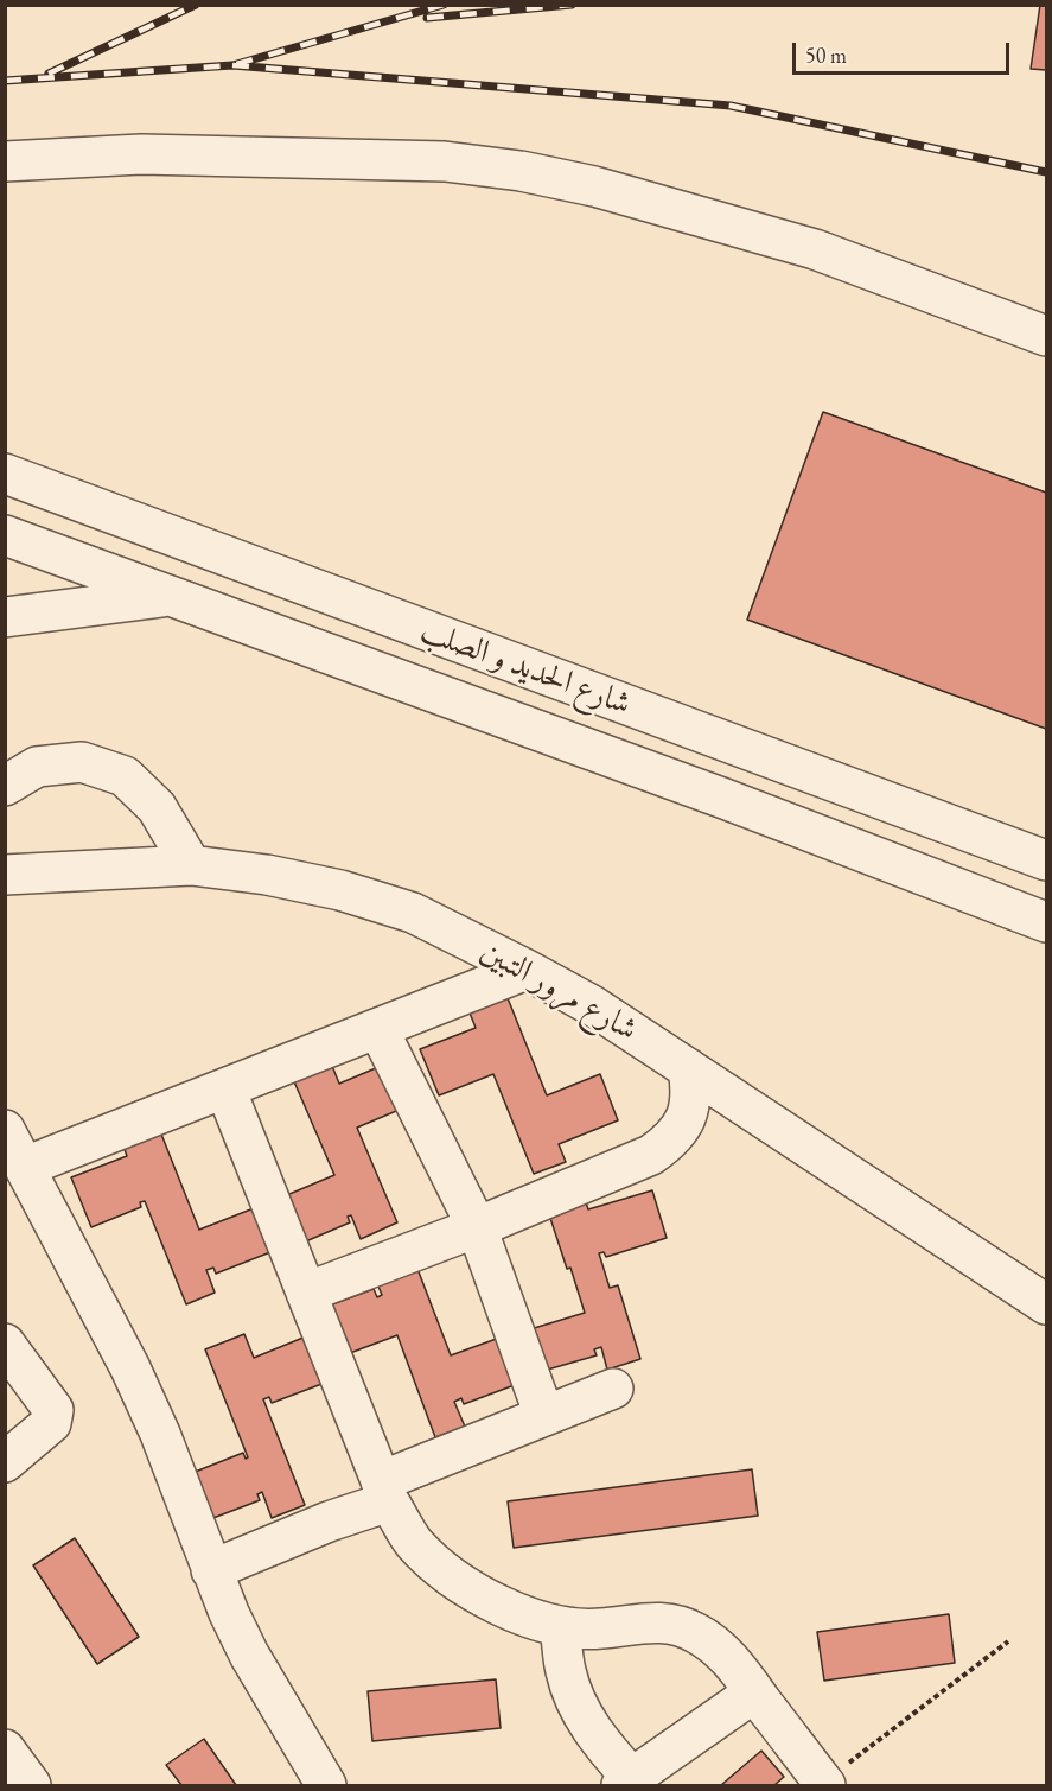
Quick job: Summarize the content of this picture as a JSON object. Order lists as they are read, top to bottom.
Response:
{
  "streets": {
    "street": ["شارع الحديد و الصلب", "شارع مرور التبين"]
  },
  "scale_bar": "50 m"
}
